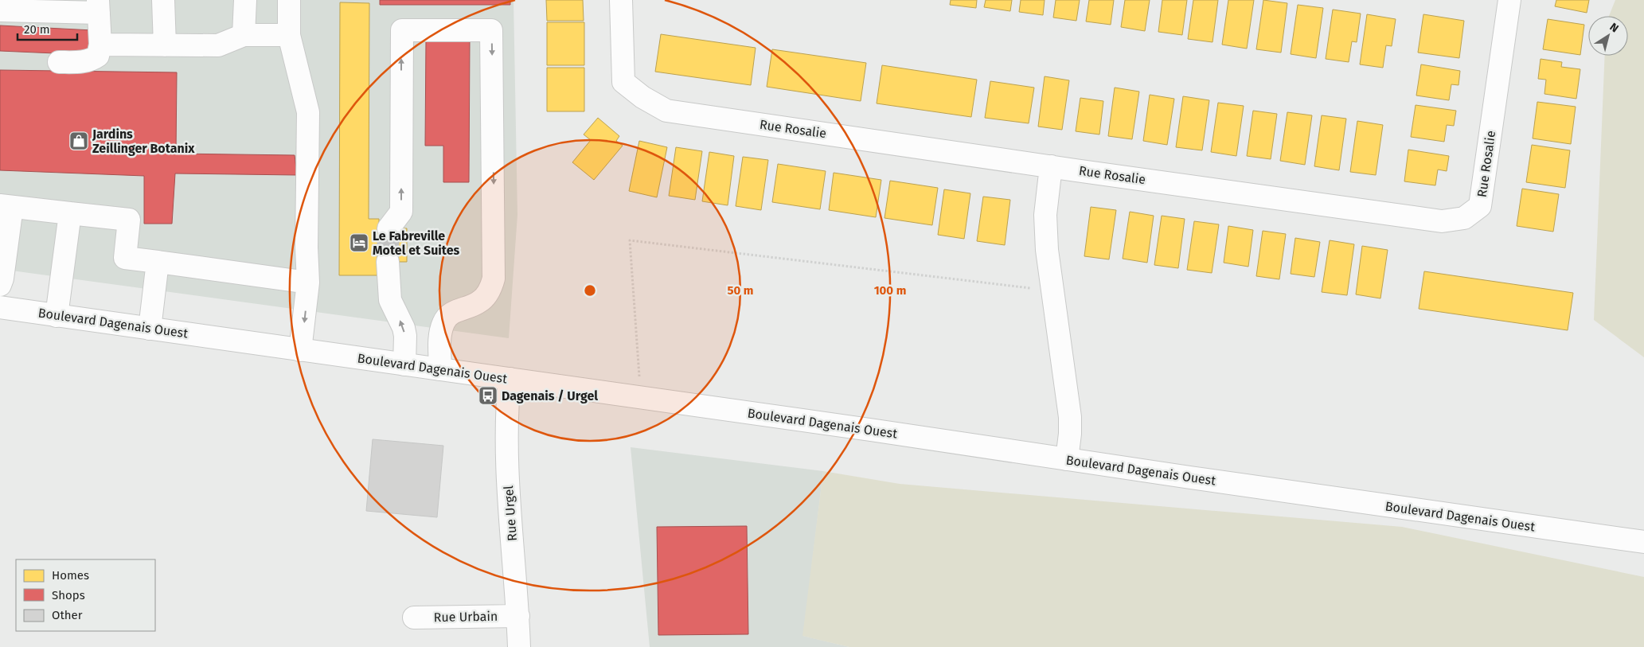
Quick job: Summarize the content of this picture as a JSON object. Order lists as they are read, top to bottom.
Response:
{
  "streets": {
    "street": [
      "Rue Rosalie",
      "Boulevard Dagenais Ouest",
      "Rue Urgel",
      "Rue Urbain"
    ]
  },
  "crossings": [
    ["Boulevard Dagenais Ouest", "Rue Urgel"],
    ["Rue Urgel", "Rue Urbain"]
  ],
  "places": {
    "shop": ["Jardins Zeillinger Botanix"],
    "hotel": ["Le Fabreville Motel et Suites"],
    "bus stop": ["Dagenais / Urgel"]
  },
  "legend": ["Homes", "Shops", "Other"],
  "scale_bar": "20 m",
  "north": "top right",
  "rings": ["50 m", "100 m"]
}
